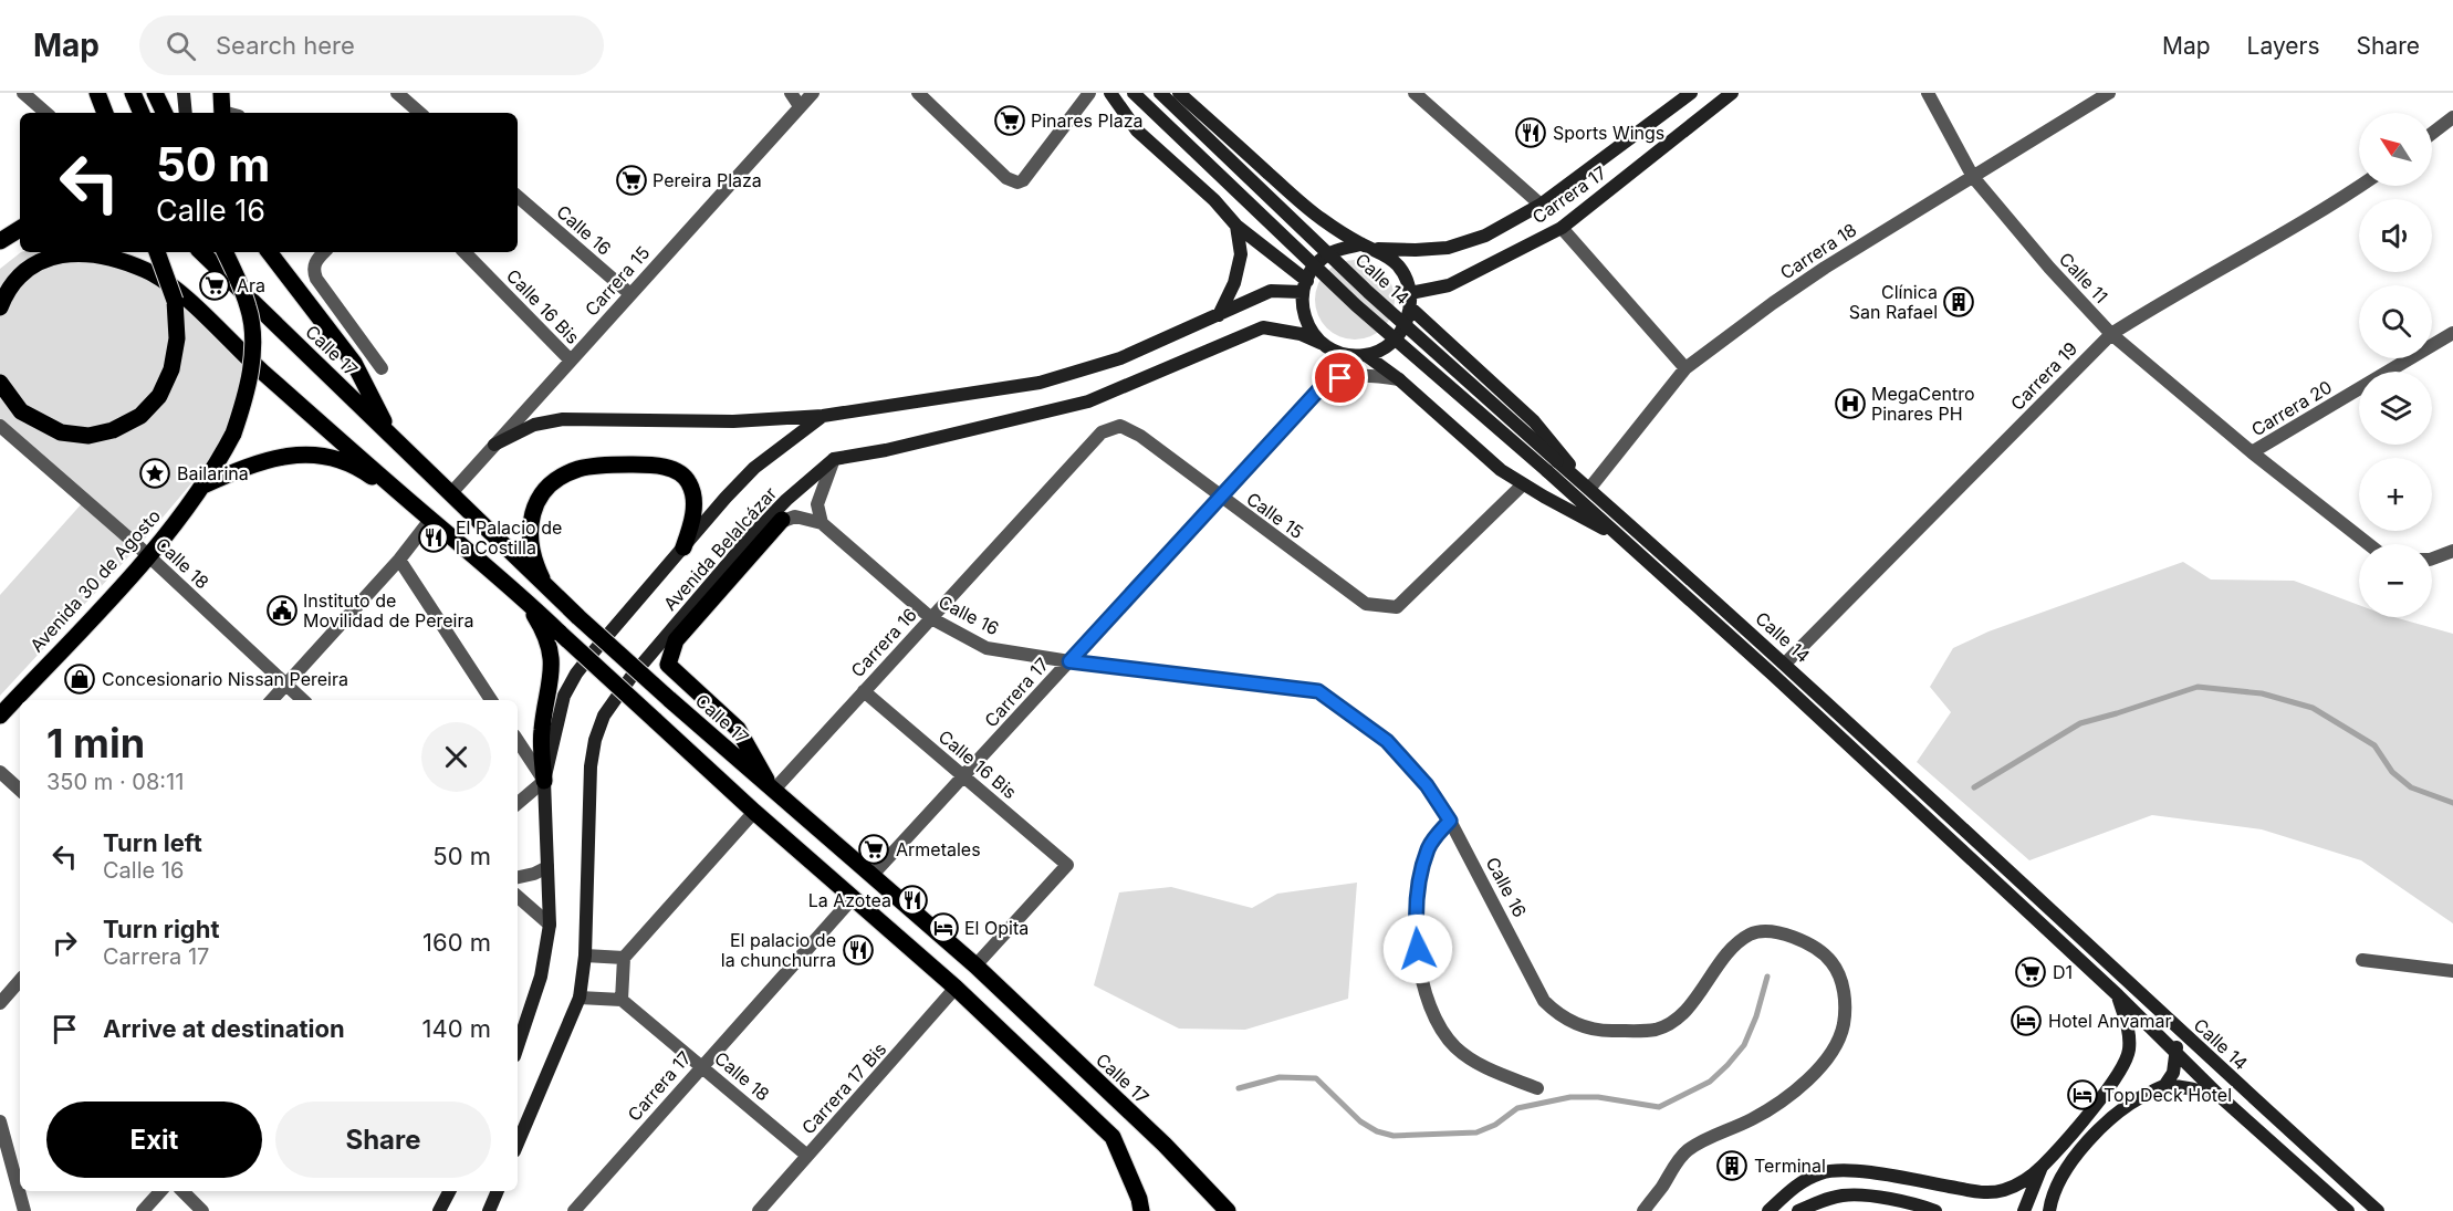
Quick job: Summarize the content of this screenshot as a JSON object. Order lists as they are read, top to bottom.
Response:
{
  "streets": {
    "main road": [
      "Carrera 17",
      "Calle 14",
      "Calle 17",
      "Avenida Belalcázar",
      "Avenida 30 de Agosto"
    ],
    "street": [
      "Calle 16",
      "Carrera 18",
      "Calle 11",
      "Carrera 15",
      "Calle 16 Bis",
      "Carrera 19",
      "Carrera 20",
      "Calle 15",
      "Calle 18",
      "Carrera 16",
      "Carrera 17 Bis"
    ]
  },
  "crossings": [
    ["Carrera 17", "Calle 16"],
    ["Carrera 17", "Calle 16 Bis"],
    ["Carrera 17", "Calle 17"],
    ["Carrera 17", "Calle 15"],
    ["Carrera 17", "Avenida Belalcázar"],
    ["Carrera 17", "Calle 18"],
    ["Calle 16", "Carrera 15"],
    ["Calle 16", "Carrera 16"],
    ["Carrera 18", "Calle 11"],
    ["Carrera 18", "Calle 14"],
    ["Calle 11", "Carrera 19"],
    ["Calle 11", "Carrera 20"],
    ["Calle 14", "Carrera 19"],
    ["Carrera 15", "Calle 16 Bis"],
    ["Carrera 15", "Calle 17"],
    ["Calle 16 Bis", "Calle 17"],
    ["Calle 16 Bis", "Carrera 16"],
    ["Calle 17", "Carrera 16"],
    ["Calle 15", "Carrera 16"],
    ["Calle 18", "Avenida 30 de Agosto"],
    ["Calle 18", "Carrera 17 Bis"]
  ],
  "places": {
    "supermarket": [
      "Pinares Plaza",
      "Pereira Plaza",
      "Ara",
      "Armetales",
      "D1"
    ],
    "restaurant": [
      "Sports Wings",
      "El Palacio de la Costilla",
      "La Azotea",
      "El palacio de la chunchurra"
    ],
    "building": ["Clínica San Rafael", "Terminal"],
    "hospital": ["MegaCentro Pinares PH"],
    "place": ["Bailarina"],
    "public building": ["Instituto de Movilidad de Pereira"],
    "shop": ["Concesionario Nissan Pereira"],
    "hotel": ["El Opita", "Hotel Anvamar", "Top Deck Hotel"]
  },
  "north": "top left",
  "page": {
    "header": "Map",
    "search": "Search here",
    "nav": ["Map", "Layers", "Share"],
    "map_buttons": ["+", "−"],
    "turn": ["50 m", "Calle 16"],
    "heading": ["1 min", "350 m · 08:11"],
    "list": [
      {
        "name": "Turn left",
        "note": "Calle 16",
        "value": "50 m"
      },
      {
        "name": "Turn right",
        "note": "Carrera 17",
        "value": "160 m"
      },
      {
        "name": "Arrive at destination",
        "value": "140 m"
      }
    ],
    "buttons": ["Exit", "Share"]
  }
}
